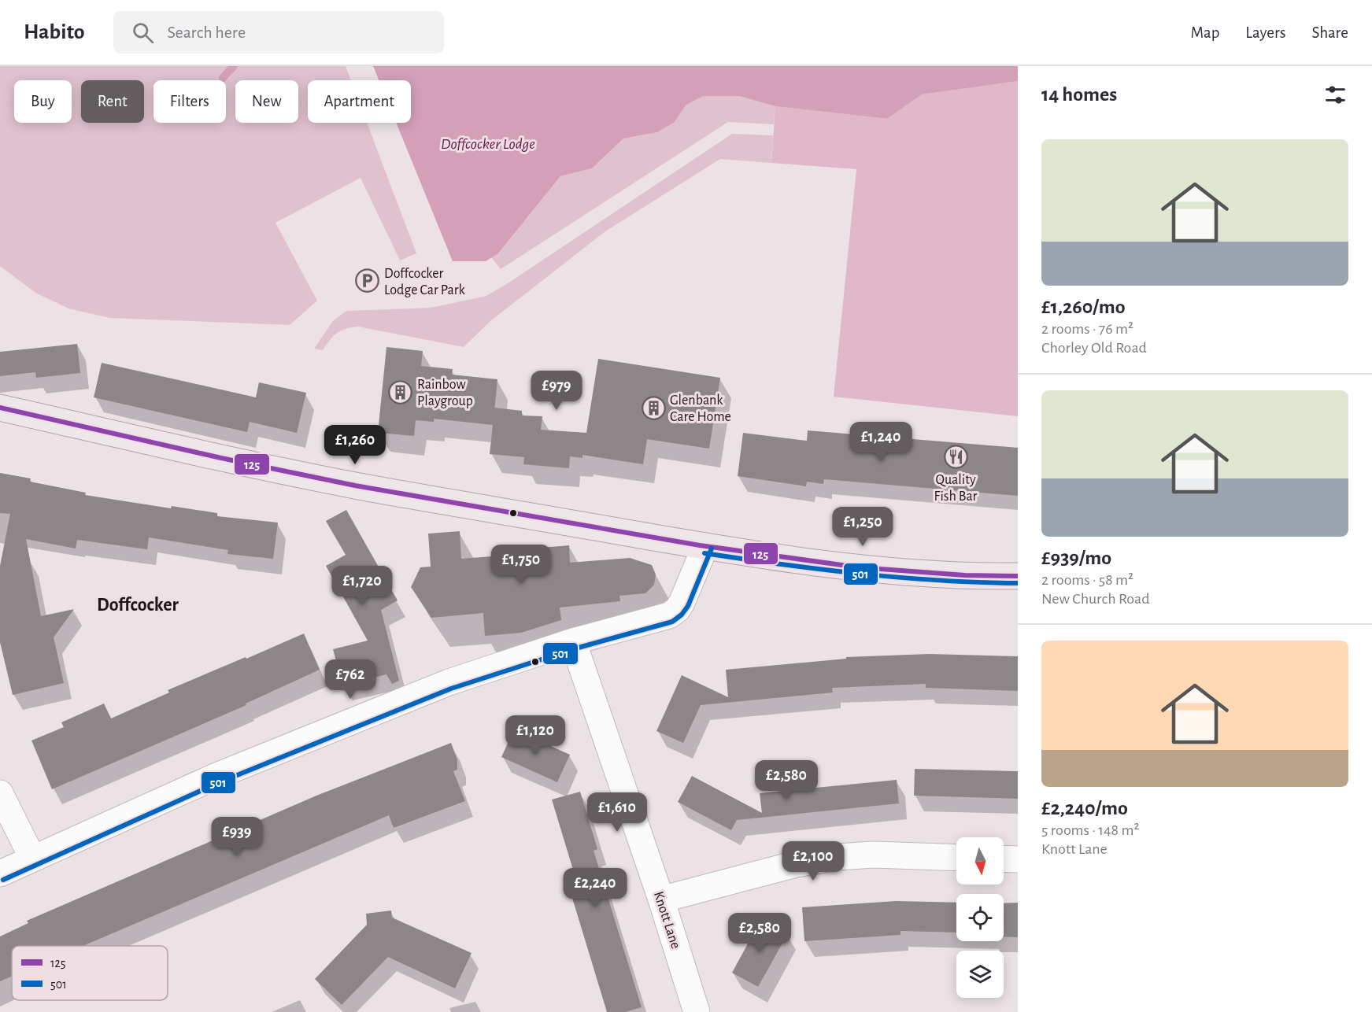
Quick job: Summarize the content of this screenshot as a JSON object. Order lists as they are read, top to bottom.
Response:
{
  "streets": {
    "street": ["Knott Lane"]
  },
  "districts": ["Doffcocker"],
  "water": ["Doffcocker Lodge"],
  "places": {
    "parking": ["Doffcocker Lodge Car Park"],
    "building": ["Rainbow Playgroup", "Glenbank Care Home"],
    "restaurant": ["Quality Fish Bar"]
  },
  "lines": ["transit line 125", "transit line 501"],
  "legend": ["125", "501"],
  "north": "bottom",
  "page": {
    "header": "Habito",
    "search": "Search here",
    "nav": ["Map", "Layers", "Share"],
    "heading": "14 homes",
    "chip": [
      "Buy",
      "Rent",
      "Filters",
      "New",
      "Apartment"
    ],
    "list": [
      {
        "name": "£1,260/mo",
        "note": "2 rooms · 76 m² · Chorley Old Road"
      },
      {
        "name": "£939/mo",
        "note": "2 rooms · 58 m² · New Church Road"
      },
      {
        "name": "£2,240/mo",
        "note": "5 rooms · 148 m² · Knott Lane"
      }
    ],
    "price": [
      "£979",
      "£1,240",
      "£1,260",
      "£1,250",
      "£1,750",
      "£1,720",
      "£762",
      "£1,120",
      "£2,580",
      "£1,610",
      "£939",
      "£2,100",
      "£2,240",
      "£2,580"
    ]
  }
}
